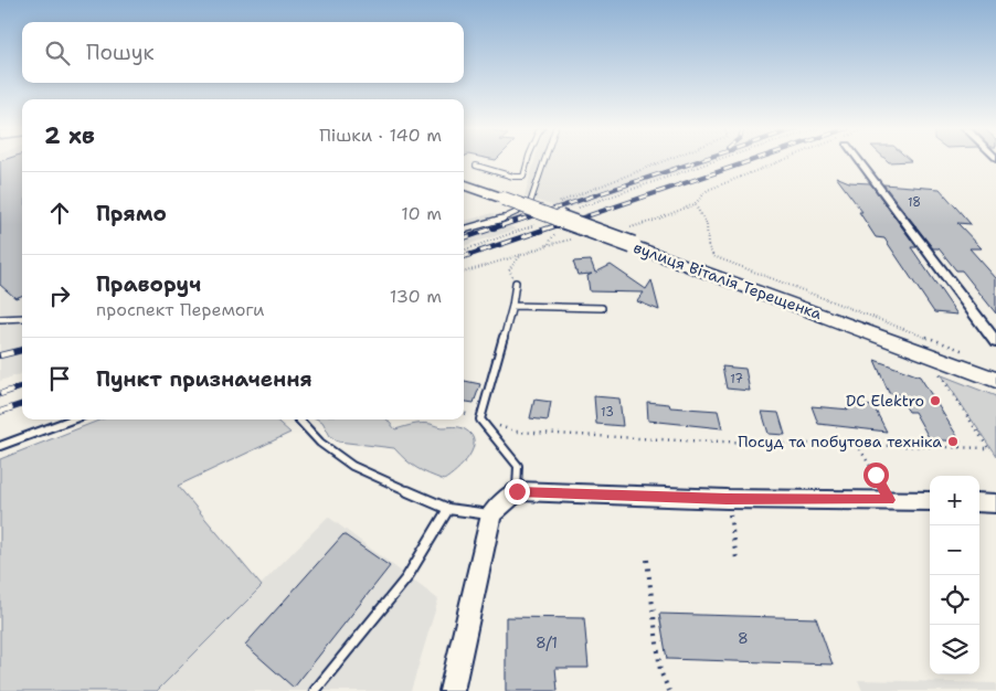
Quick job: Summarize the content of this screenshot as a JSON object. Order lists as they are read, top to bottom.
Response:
{
  "streets": {
    "main road": ["вулиця Віталія Терещенка"]
  },
  "places": ["DC Elektro", "Посуд та побутова техніка"],
  "house_numbers": [
    "18",
    "17",
    "13",
    "8",
    "8/1"
  ],
  "page": {
    "search": "Пошук",
    "heading": ["2 хв", "Пішки · 140 m"],
    "list": [
      ["Прямо", "10 m"],
      ["Праворуч", "проспект Перемоги", "130 m"],
      "Пункт призначення"
    ],
    "map_buttons": ["+", "−"]
  }
}
